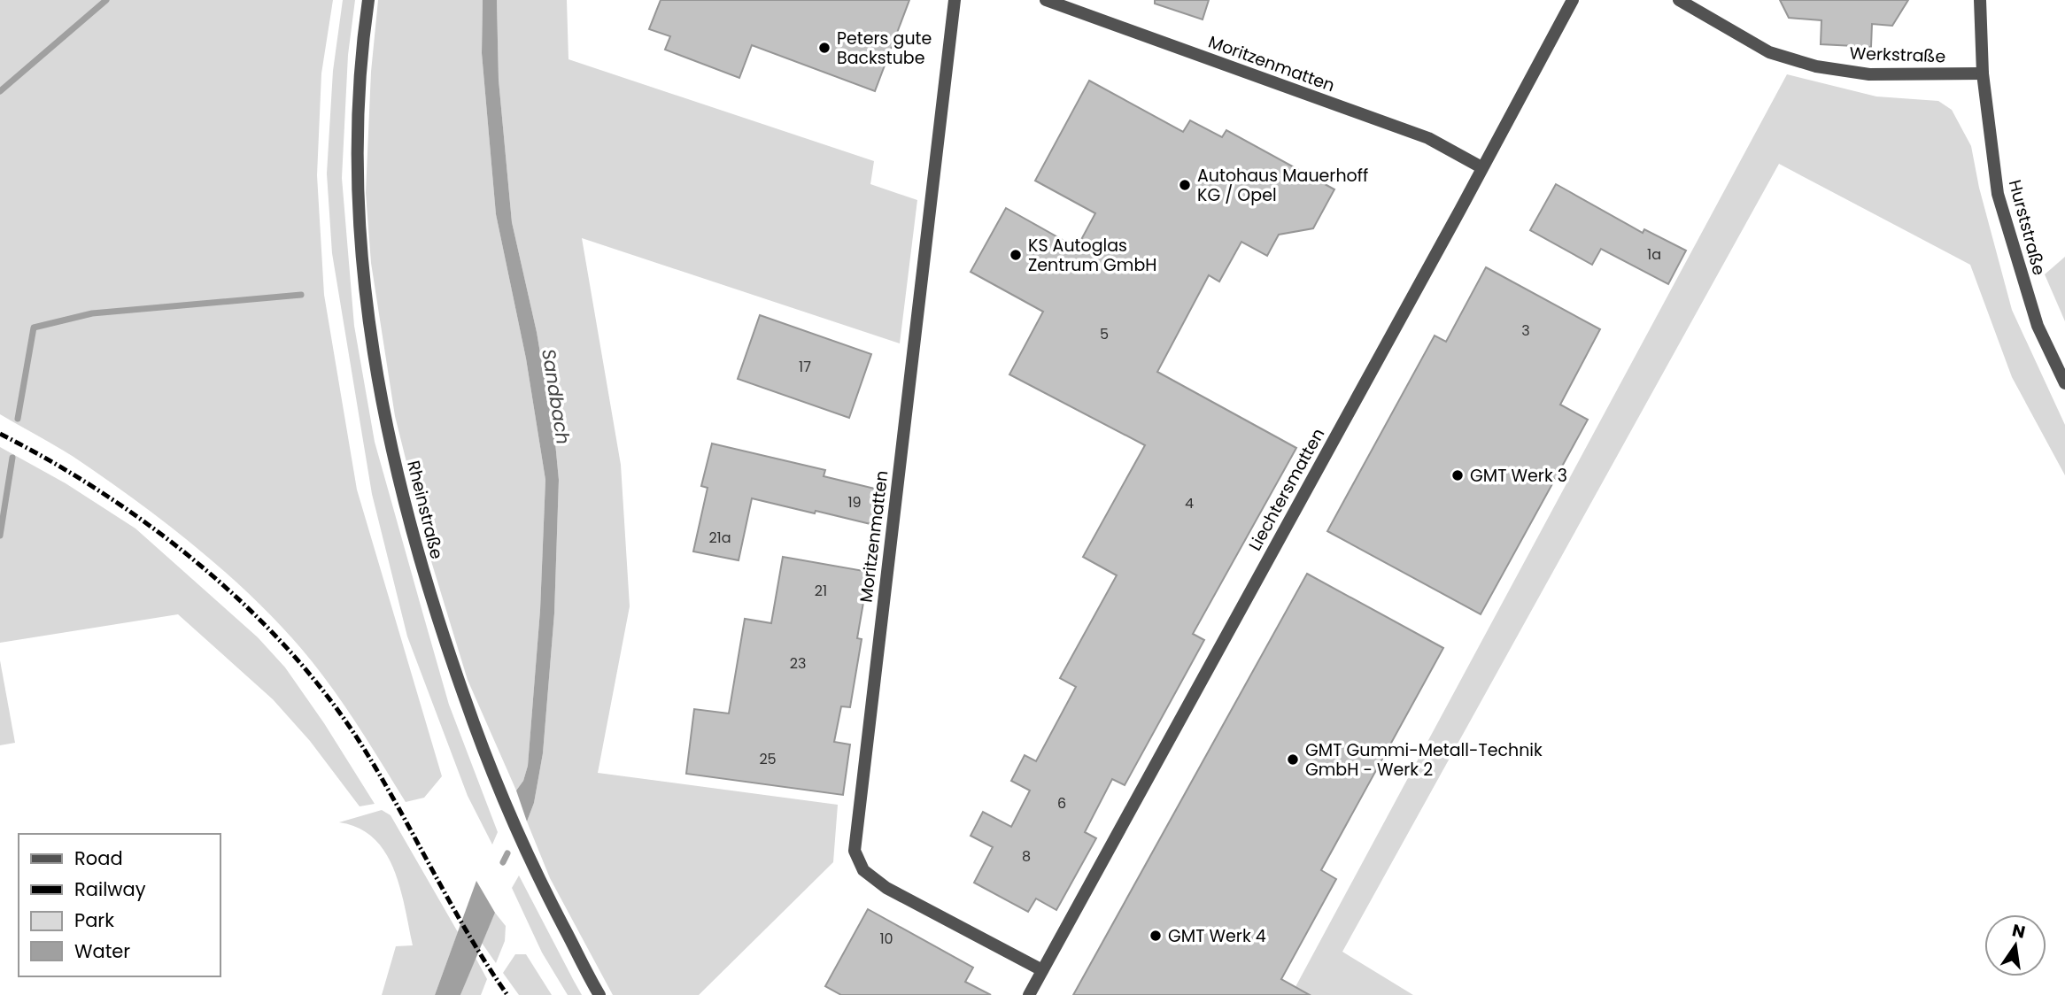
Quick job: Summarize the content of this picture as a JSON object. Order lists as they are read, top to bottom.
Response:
{
  "streets": {
    "street": [
      "Werkstraße",
      "Moritzenmatten",
      "Hurststraße",
      "Liechtersmatten",
      "Rheinstraße"
    ]
  },
  "crossings": [
    ["Werkstraße", "Hurststraße"],
    ["Moritzenmatten", "Liechtersmatten"]
  ],
  "water": ["Sandbach"],
  "places": [
    "Peters gute Backstube",
    "Autohaus Mauerhoff KG / Opel",
    "KS Autoglas Zentrum GmbH",
    "GMT Werk 3",
    "GMT Gummi-Metall-Technik GmbH - Werk 2",
    "GMT Werk 4"
  ],
  "house_numbers": [
    "1a",
    "3",
    "5",
    "17",
    "19",
    "4",
    "21a",
    "21",
    "23",
    "25",
    "6",
    "8",
    "10"
  ],
  "legend": [
    "Road",
    "Railway",
    "Park",
    "Water"
  ],
  "north": "top"
}
